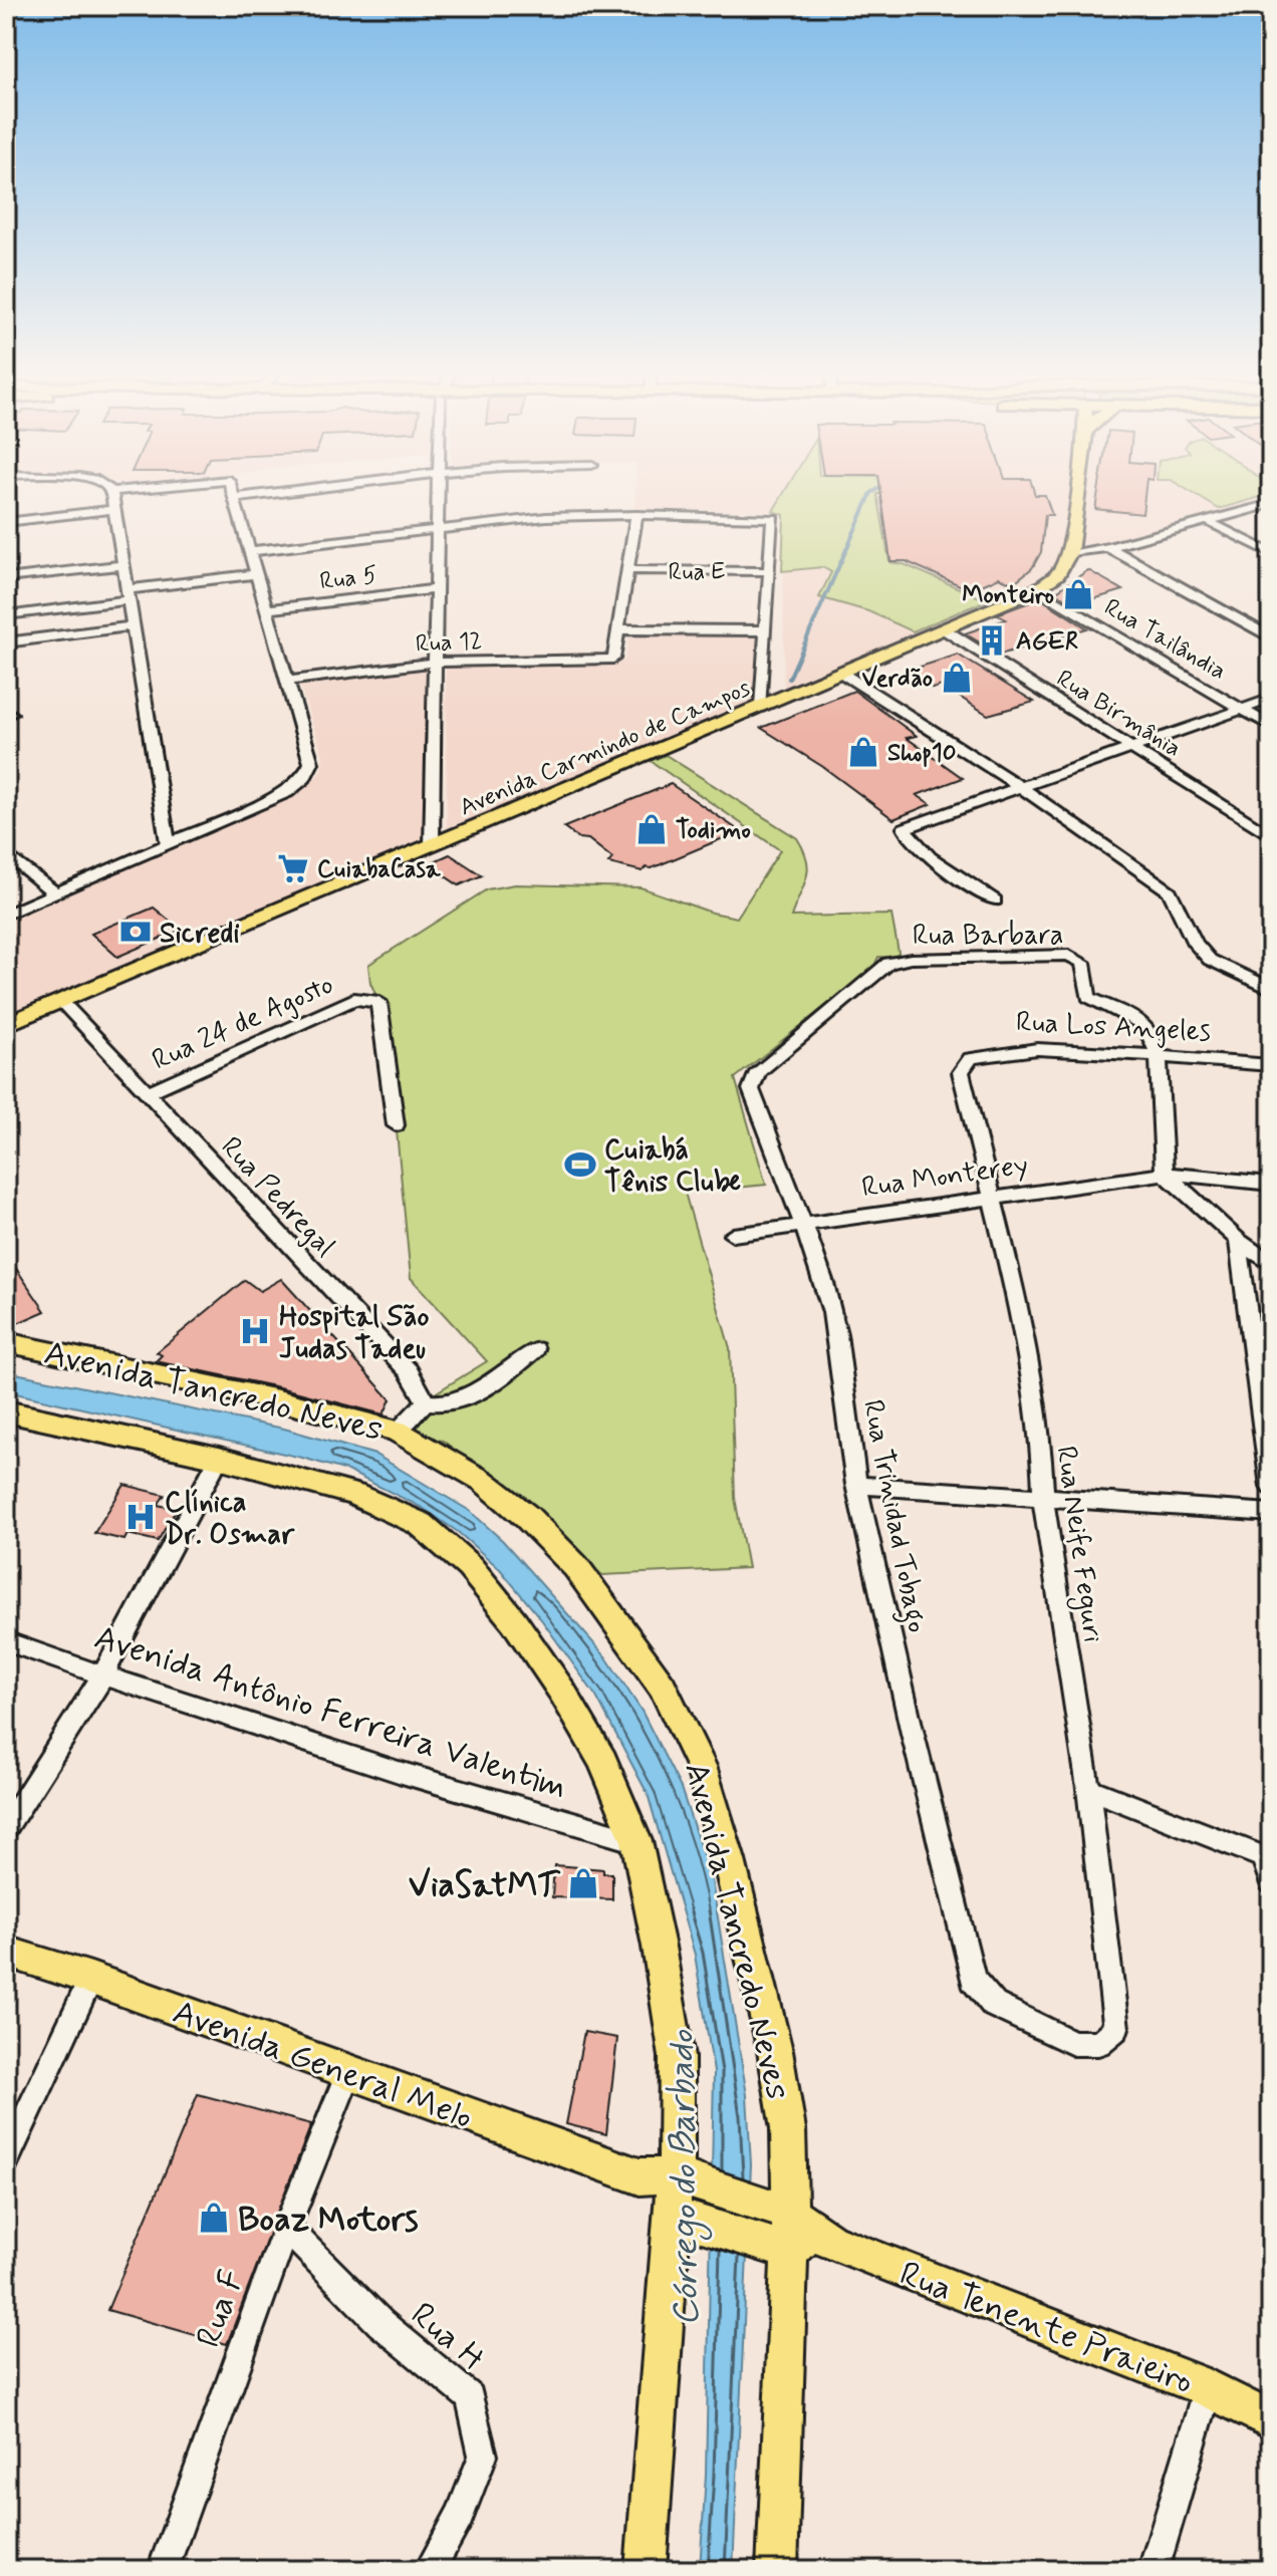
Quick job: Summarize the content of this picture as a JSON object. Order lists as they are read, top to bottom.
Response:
{
  "streets": {
    "main road": [
      "Avenida Carmindo de Campos",
      "Avenida Tancredo Neves",
      "Avenida General Melo",
      "Rua Tenente Praieiro"
    ],
    "street": [
      "Rua E",
      "Rua 5",
      "Rua Tailândia",
      "Rua 12",
      "Rua Birmânia",
      "Rua Barbara",
      "Rua 24 de Agosto",
      "Rua Los Angeles",
      "Rua Monterey",
      "Rua Pedregal",
      "Rua Trinidad Tobago",
      "Rua Neife Feguri",
      "Avenida Antônio Ferreira Valentim",
      "Rua F",
      "Rua H"
    ]
  },
  "crossings": [
    ["Rua Tailândia", "Avenida Carmindo de Campos"],
    ["Rua Birmânia", "Avenida Carmindo de Campos"],
    ["Avenida Carmindo de Campos", "Rua Pedregal"],
    ["Rua Barbara", "Rua Los Angeles"],
    ["Rua Barbara", "Rua Monterey"],
    ["Rua Barbara", "Rua Trinidad Tobago"],
    ["Rua 24 de Agosto", "Rua Pedregal"],
    ["Rua Los Angeles", "Rua Neife Feguri"],
    ["Rua Monterey", "Rua Trinidad Tobago"],
    ["Rua Monterey", "Rua Neife Feguri"],
    ["Avenida Tancredo Neves", "Rua Tenente Praieiro"],
    ["Rua Trinidad Tobago", "Rua Neife Feguri"],
    ["Avenida General Melo", "Rua F"],
    ["Avenida General Melo", "Rua Tenente Praieiro"],
    ["Rua F", "Rua H"]
  ],
  "water": ["Córrego do Barbado"],
  "places": {
    "shop": [
      "Monteiro",
      "Verdão",
      "Shop10",
      "Todimo",
      "ViaSatMT",
      "Boaz Motors"
    ],
    "building": ["AGER"],
    "supermarket": ["CuiabaCasa"],
    "bank": ["Sicredi"],
    "sports": ["Cuiabá Tênis Clube"],
    "hospital": ["Hospital São Judas Tadeu", "Clínica Dr. Osmar"]
  }
}
